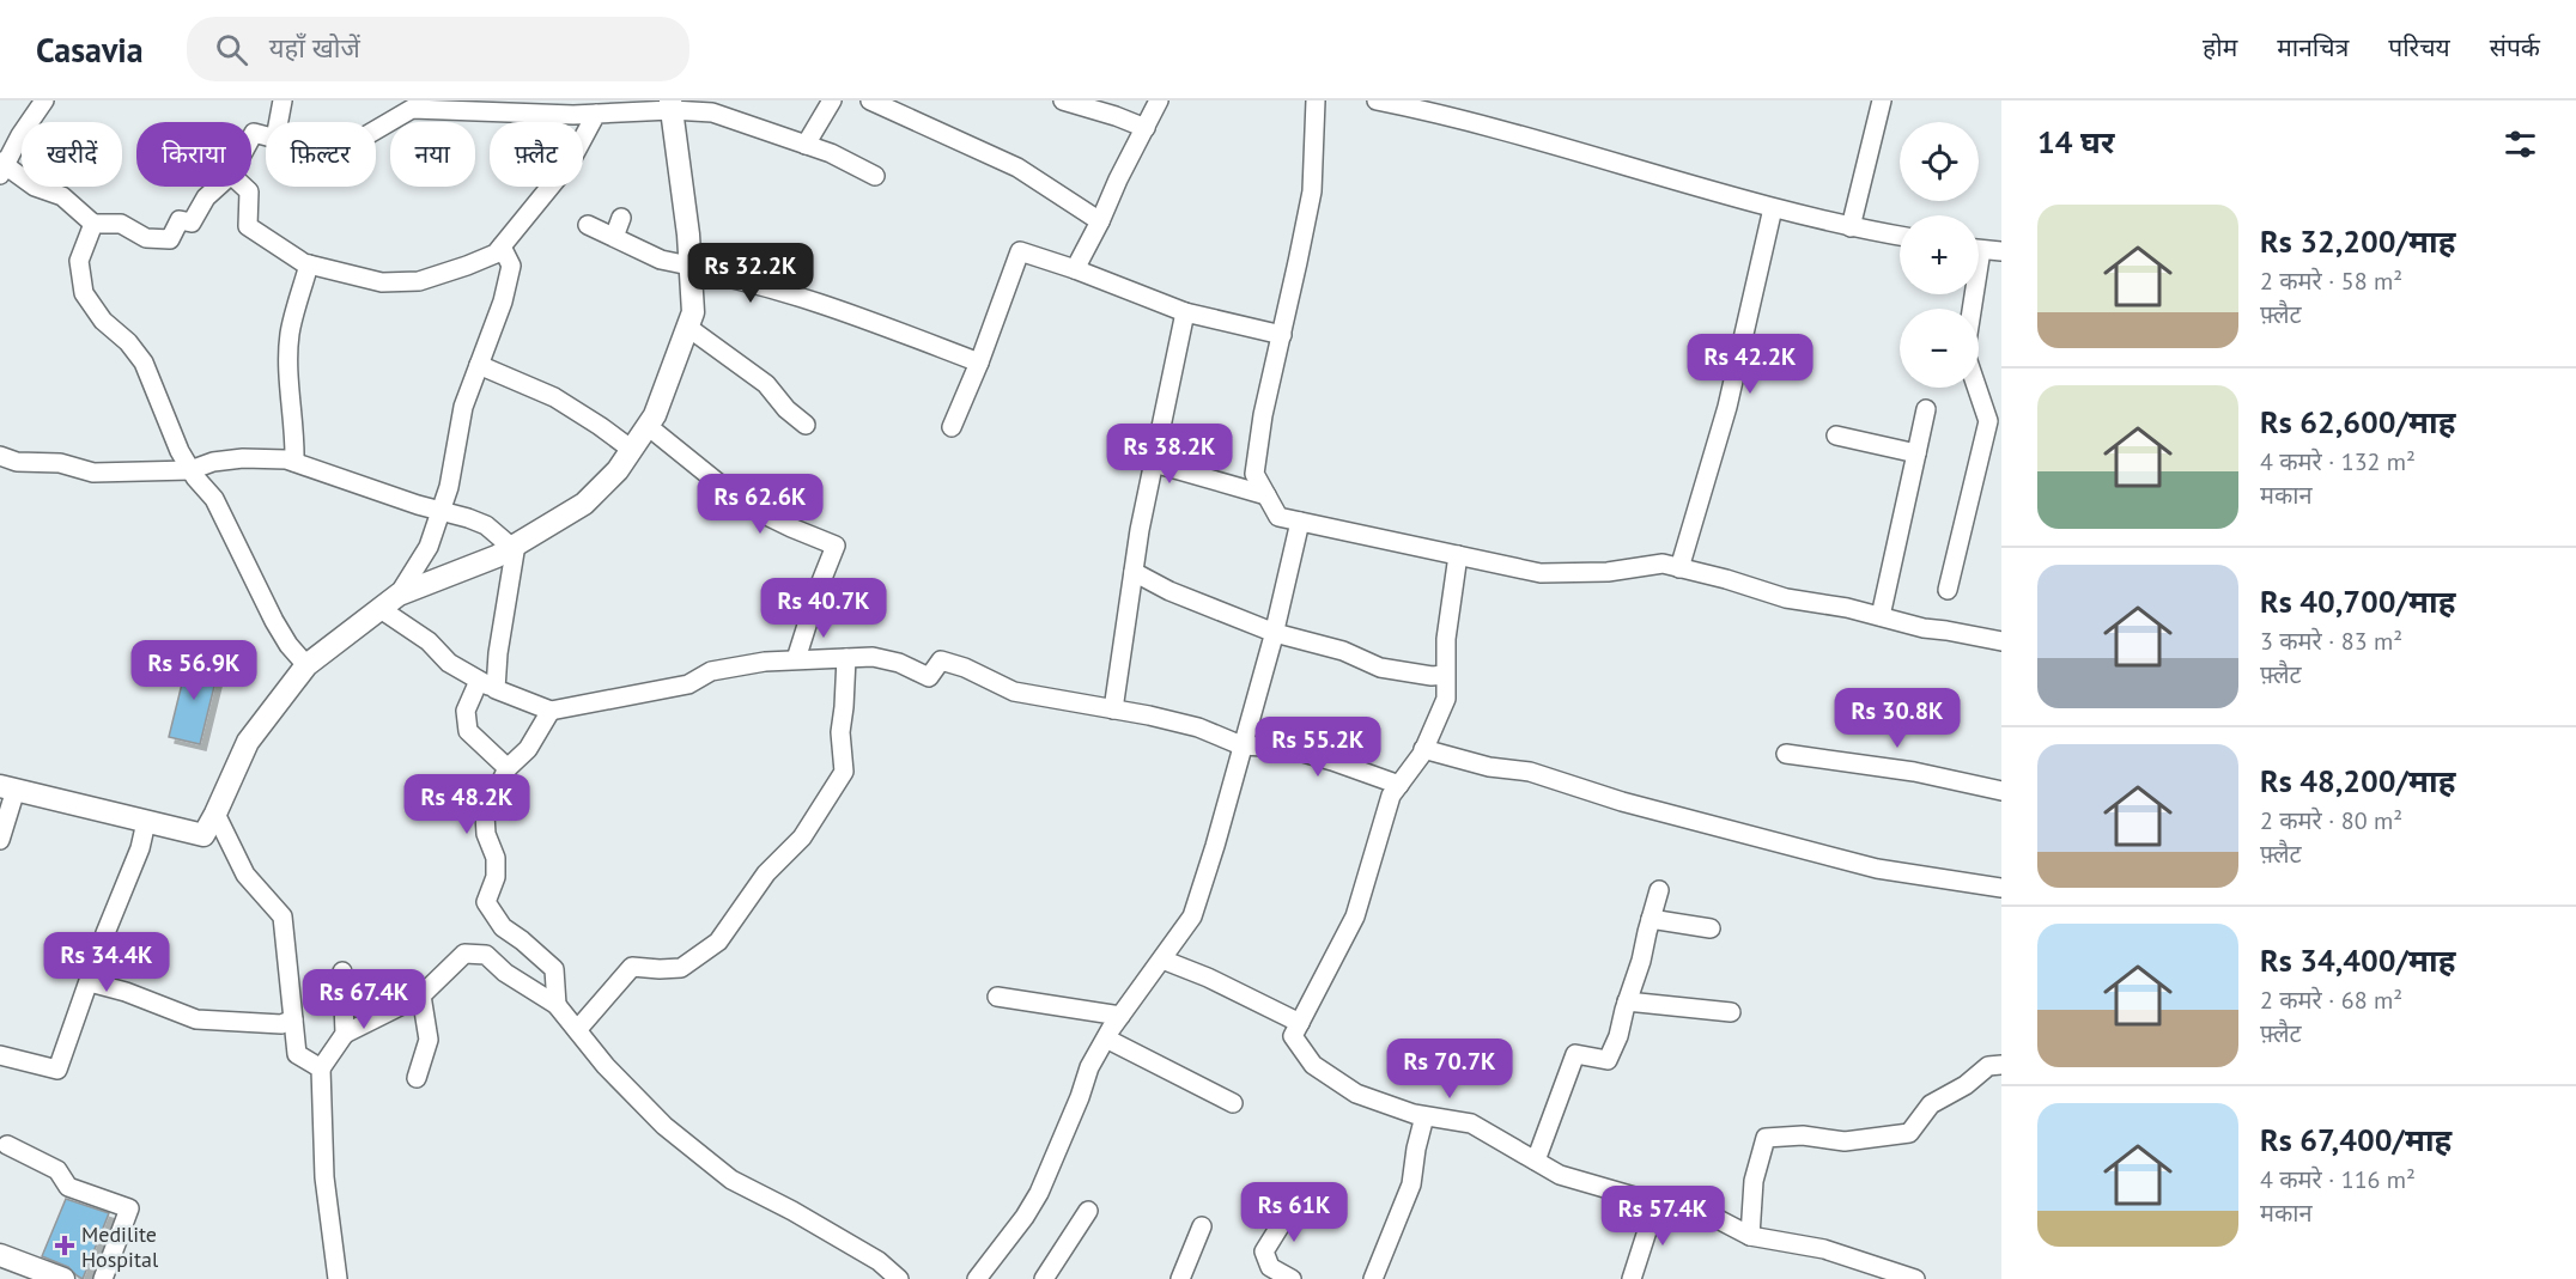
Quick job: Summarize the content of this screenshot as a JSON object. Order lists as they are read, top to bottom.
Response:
{
  "places": {
    "health": ["Medilite Hospital"]
  },
  "page": {
    "header": "Casavia",
    "search": "यहाँ खोजें",
    "nav": [
      "होम",
      "मानचित्र",
      "परिचय",
      "संपर्क"
    ],
    "heading": "14 घर",
    "map_buttons": ["+", "−"],
    "chip": [
      "खरीदें",
      "किराया",
      "फ़िल्टर",
      "नया",
      "फ़्लैट"
    ],
    "list": [
      {
        "name": "Rs 32,200/माह",
        "note": "2 कमरे · 58 m² · फ़्लैट"
      },
      {
        "name": "Rs 62,600/माह",
        "note": "4 कमरे · 132 m² · मकान"
      },
      {
        "name": "Rs 40,700/माह",
        "note": "3 कमरे · 83 m² · फ़्लैट"
      },
      {
        "name": "Rs 48,200/माह",
        "note": "2 कमरे · 80 m² · फ़्लैट"
      },
      {
        "name": "Rs 34,400/माह",
        "note": "2 कमरे · 68 m² · फ़्लैट"
      },
      {
        "name": "Rs 67,400/माह",
        "note": "4 कमरे · 116 m² · मकान"
      }
    ],
    "price": [
      "Rs 32.2K",
      "Rs 42.2K",
      "Rs 38.2K",
      "Rs 62.6K",
      "Rs 40.7K",
      "Rs 56.9K",
      "Rs 30.8K",
      "Rs 55.2K",
      "Rs 48.2K",
      "Rs 34.4K",
      "Rs 67.4K",
      "Rs 70.7K",
      "Rs 61K",
      "Rs 57.4K"
    ]
  }
}
